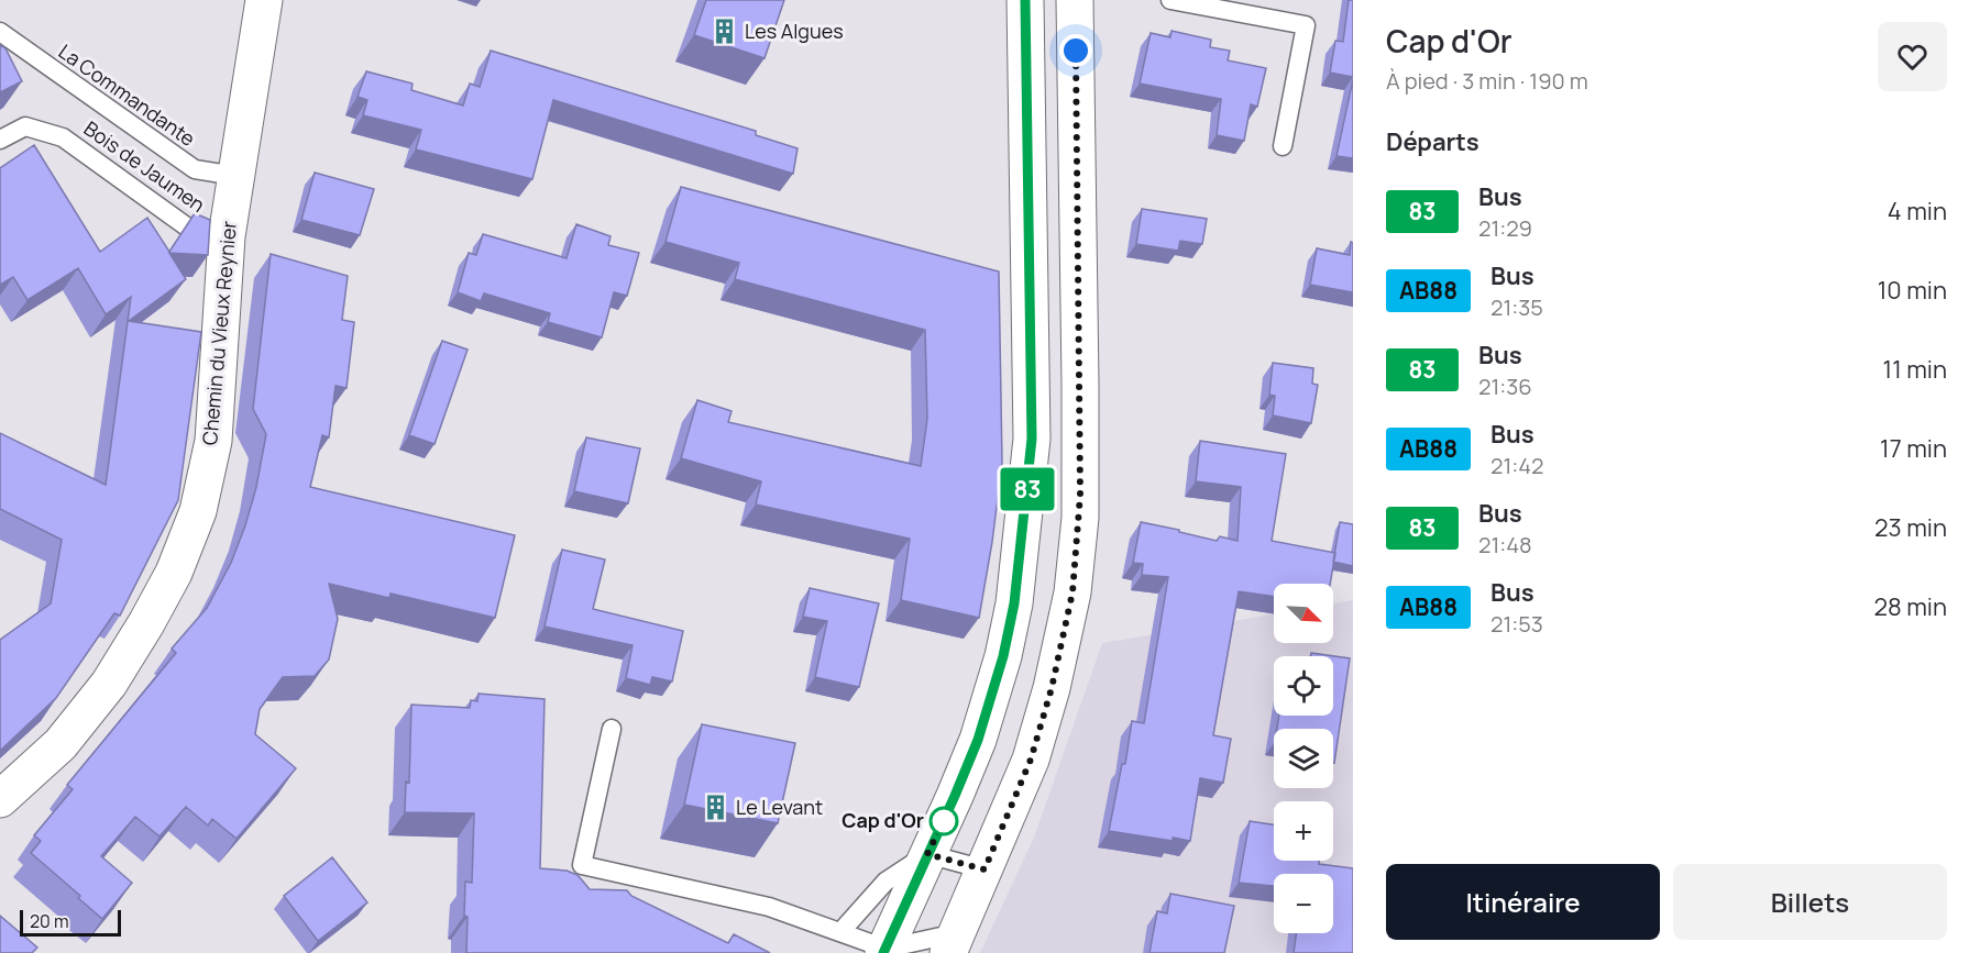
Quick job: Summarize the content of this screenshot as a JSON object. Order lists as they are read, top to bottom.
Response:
{
  "streets": {
    "main road": ["Chemin du Vieux Reynier"],
    "lane": ["La Commandante", "Bois de Jaumen"]
  },
  "crossings": [
    ["La Commandante", "Chemin du Vieux Reynier"],
    ["Bois de Jaumen", "Chemin du Vieux Reynier"]
  ],
  "places": {
    "building": ["Les Algues", "Le Levant"],
    "other": ["Cap d'Or"]
  },
  "lines": ["bus line 83"],
  "scale_bar": "20 m",
  "north": "bottom right",
  "page": {
    "on_map": "83",
    "heading": [
      ["Cap d'Or", "À pied · 3 min · 190 m"],
      "Départs"
    ],
    "list": [
      {
        "mark": "83",
        "name": "Bus",
        "note": "21:29",
        "value": "4 min"
      },
      {
        "mark": "AB88",
        "name": "Bus",
        "note": "21:35",
        "value": "10 min"
      },
      {
        "mark": "83",
        "name": "Bus",
        "note": "21:36",
        "value": "11 min"
      },
      {
        "mark": "AB88",
        "name": "Bus",
        "note": "21:42",
        "value": "17 min"
      },
      {
        "mark": "83",
        "name": "Bus",
        "note": "21:48",
        "value": "23 min"
      },
      {
        "mark": "AB88",
        "name": "Bus",
        "note": "21:53",
        "value": "28 min"
      }
    ],
    "map_buttons": ["+", "−"],
    "buttons": ["Itinéraire", "Billets"],
    "scale": "20 m"
  }
}
